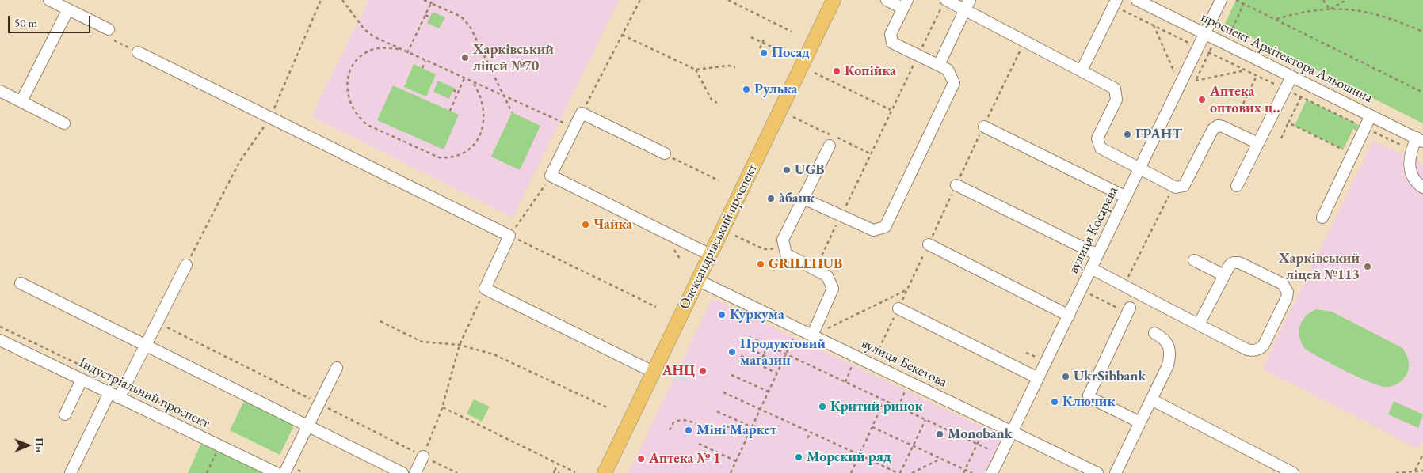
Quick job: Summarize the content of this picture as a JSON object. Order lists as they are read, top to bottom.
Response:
{
  "streets": {
    "main road": ["Олександрівський проспект"],
    "street": [
      "проспект Архітектора Альошина",
      "вулиця Косарєва",
      "вулиця Бекетова",
      "Індустріальний проспект"
    ]
  },
  "crossings": [
    ["проспект Архітектора Альошина", "вулиця Косарєва"],
    ["вулиця Косарєва", "вулиця Бекетова"],
    ["Олександрівський проспект", "вулиця Бекетова"]
  ],
  "places": [
    "Посад",
    "Харківський ліцей №70",
    "Копійка",
    "Рулька",
    "Аптека оптових ц‥",
    "ГРАНТ",
    "UGB",
    "а̀банк",
    "Чайка",
    "GRILLHUB",
    "Харківський ліцей №113",
    "Куркума",
    "Продуктовий магазин",
    "АНЦ",
    "UkrSibbank",
    "Ключик",
    "Критий ринок",
    "Міні Маркет",
    "Monobank",
    "Морский ряд",
    "Аптека № 1"
  ],
  "scale_bar": "50 m",
  "north": "right"
}
